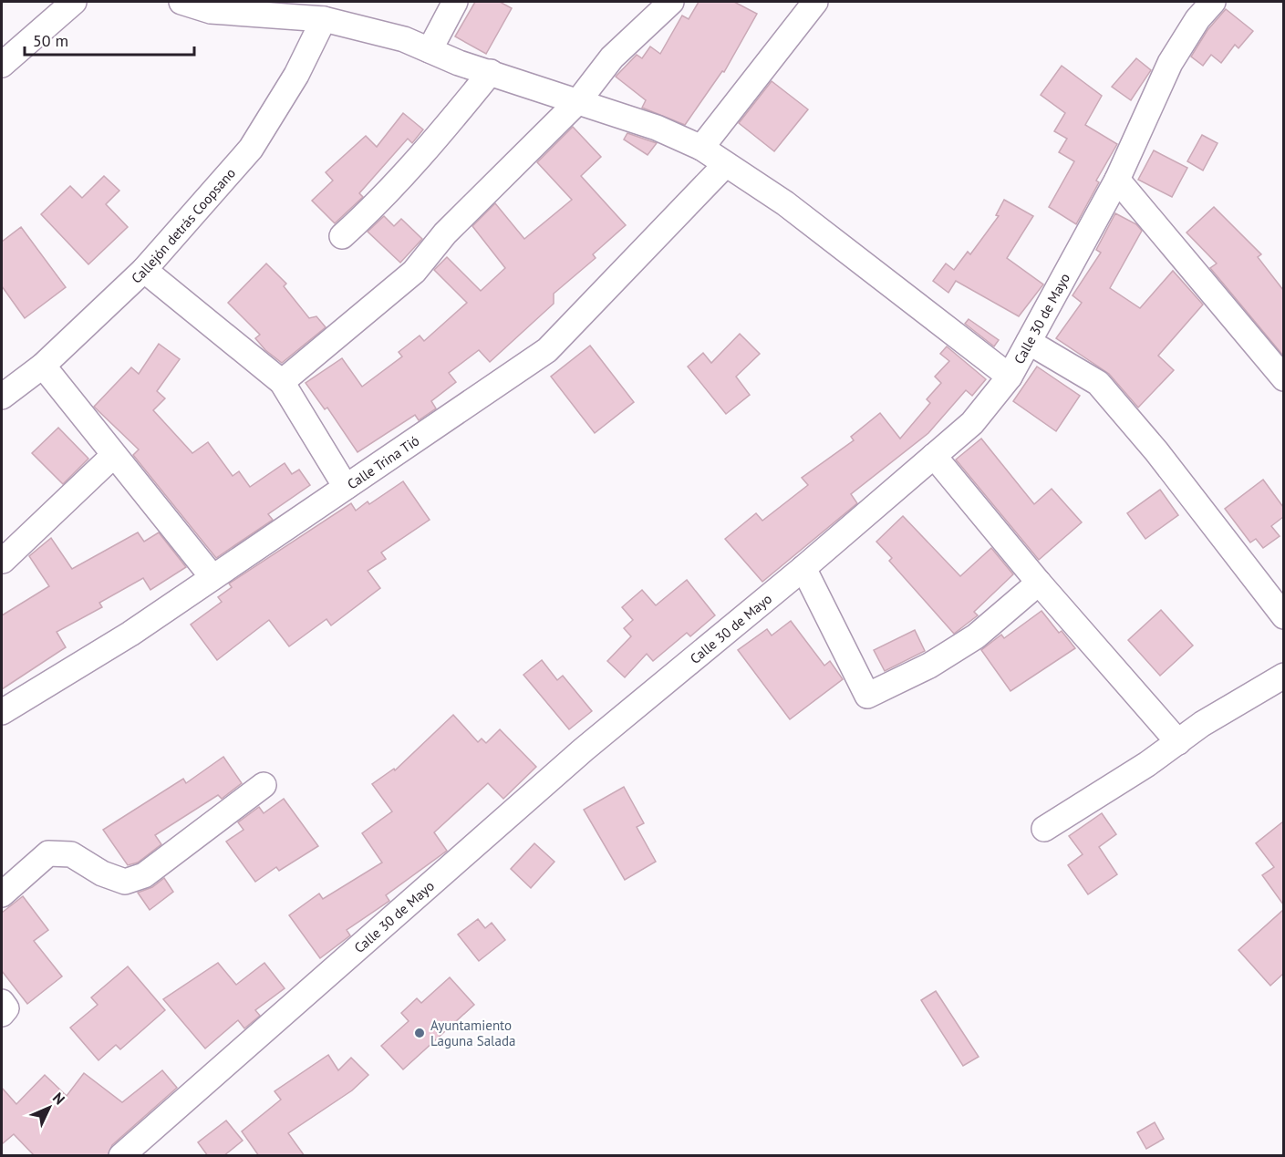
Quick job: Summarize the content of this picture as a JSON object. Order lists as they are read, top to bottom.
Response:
{
  "streets": {
    "street": ["Callejón detrás Coopsano", "Calle 30 de Mayo", "Calle Trina Tió"]
  },
  "places": ["Ayuntamiento Laguna Salada"],
  "scale_bar": "50 m",
  "north": "top right"
}
